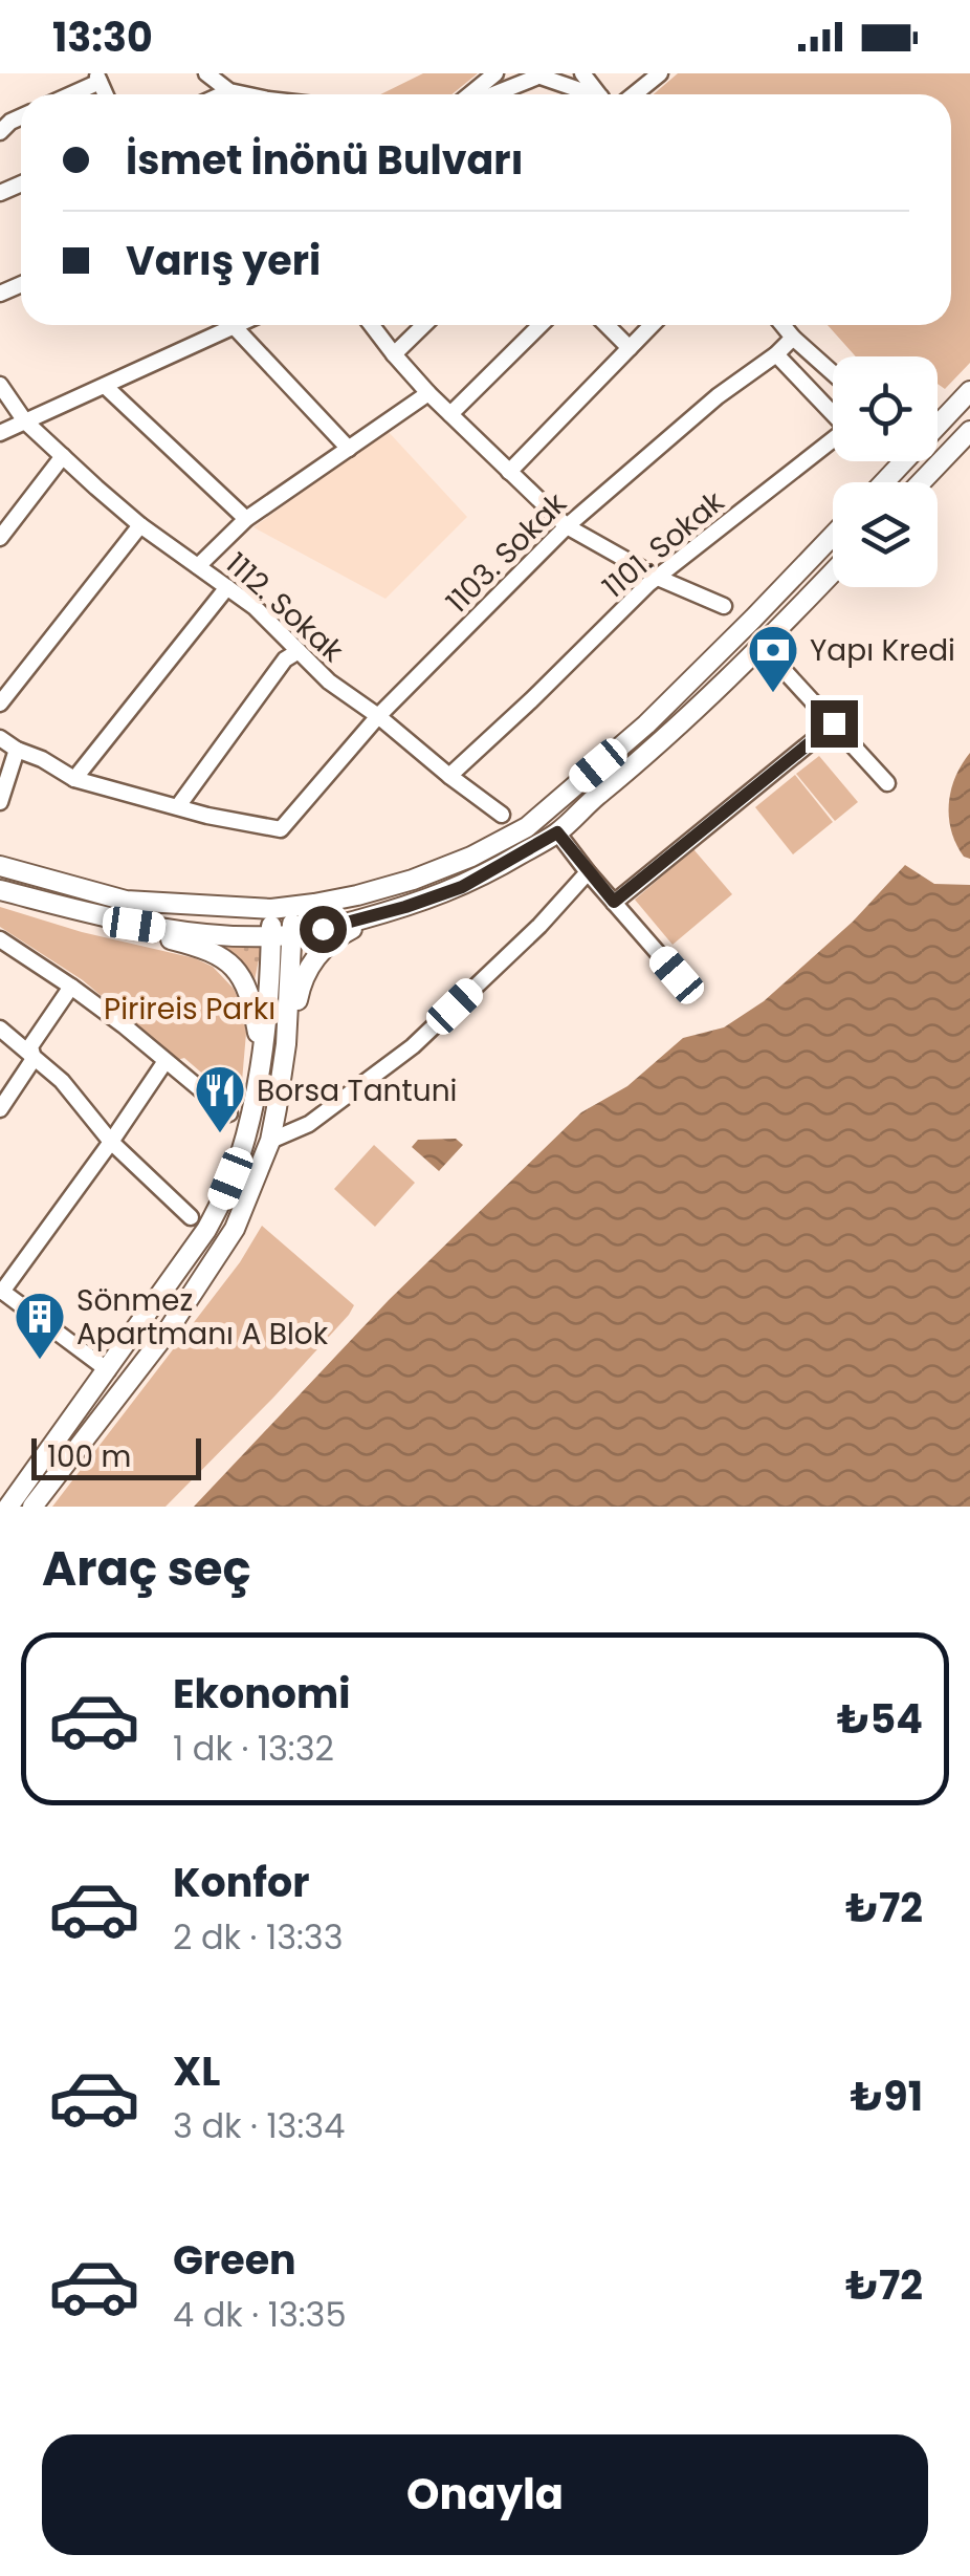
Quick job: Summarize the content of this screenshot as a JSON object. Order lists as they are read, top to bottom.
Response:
{
  "streets": {
    "street": ["1101. Sokak", "1103. Sokak", "1112. Sokak"]
  },
  "crossings": [
    ["1101. Sokak", "1103. Sokak"],
    ["1101. Sokak", "1112. Sokak"],
    ["1103. Sokak", "1112. Sokak"]
  ],
  "parks": ["Pirireis Parkı"],
  "places": {
    "bank": ["Yapı Kredi"],
    "restaurant": ["Borsa Tantuni"],
    "building": ["Sönmez Apartmanı A Blok"]
  },
  "scale_bar": "100 m",
  "page": {
    "status": "13:30",
    "banner": ["İsmet İnönü Bulvarı", "Varış yeri"],
    "scale": "100 m",
    "heading": "Araç seç",
    "list": [
      {
        "name": "Ekonomi",
        "note": "1 dk · 13:32",
        "value": "₺54"
      },
      {
        "name": "Konfor",
        "note": "2 dk · 13:33",
        "value": "₺72"
      },
      {
        "name": "XL",
        "note": "3 dk · 13:34",
        "value": "₺91"
      },
      {
        "name": "Green",
        "note": "4 dk · 13:35",
        "value": "₺72"
      }
    ],
    "buttons": "Onayla"
  }
}
